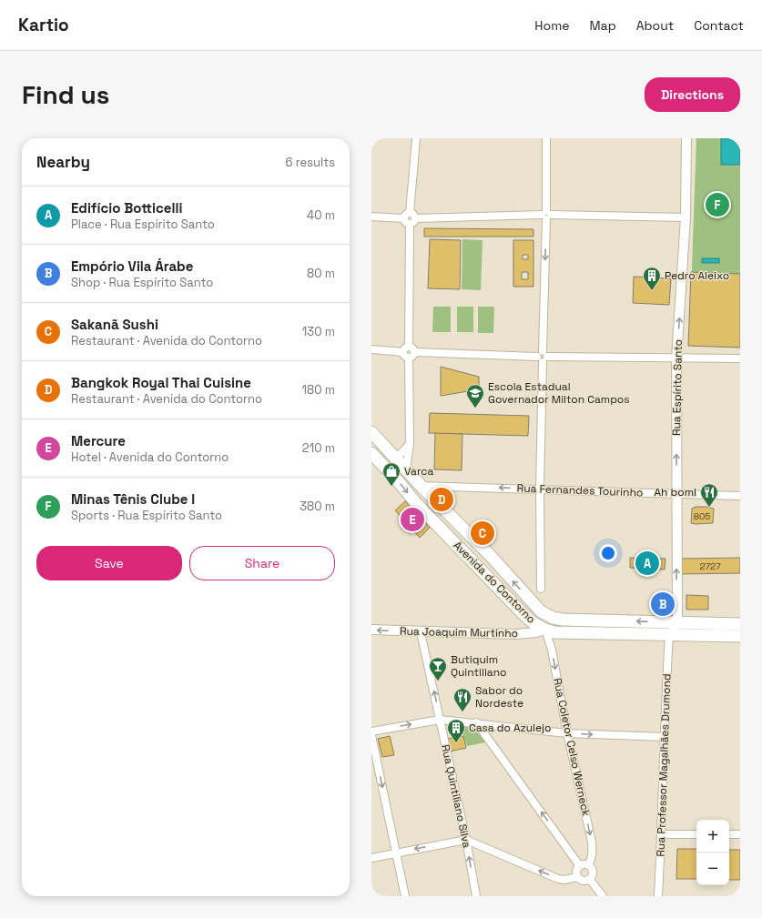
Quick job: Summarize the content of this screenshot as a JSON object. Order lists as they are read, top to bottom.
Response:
{
  "streets": {
    "main road": ["Avenida do Contorno"],
    "street": [
      "Rua Espírito Santo",
      "Rua Fernandes Tourinho",
      "Rua Joaquim Murtinho",
      "Rua Coletor Celso Werneck",
      "Rua Professor Magalhães Drumond",
      "Rua Quintiliano Silva"
    ]
  },
  "crossings": [
    ["Rua Espírito Santo", "Rua Fernandes Tourinho"],
    ["Rua Espírito Santo", "Avenida do Contorno"],
    ["Rua Fernandes Tourinho", "Avenida do Contorno"],
    ["Avenida do Contorno", "Rua Joaquim Murtinho"],
    ["Avenida do Contorno", "Rua Coletor Celso Werneck"],
    ["Avenida do Contorno", "Rua Professor Magalhães Drumond"],
    ["Rua Joaquim Murtinho", "Rua Coletor Celso Werneck"],
    ["Rua Joaquim Murtinho", "Rua Quintiliano Silva"]
  ],
  "one_way": ["Rua Espírito Santo", "Rua Fernandes Tourinho", "Rua Quintiliano Silva"],
  "places": {
    "building": ["Pedro Aleixo", "Casa do Azulejo"],
    "school or university": ["Escola Estadual Governador Milton Campos"],
    "shop": ["Varca"],
    "restaurant": ["Ah bom!", "Sabor do Nordeste"],
    "bar": ["Butiquim Quintiliano"]
  },
  "house_numbers": ["805", "2727"],
  "page": {
    "header": "Kartio",
    "nav": [
      "Home",
      "Map",
      "About",
      "Contact"
    ],
    "buttons": [
      "Directions",
      ["Save", "Share"]
    ],
    "title": "Find us",
    "heading": ["Nearby", "6 results"],
    "list": [
      {
        "mark": "A",
        "name": "Edifício Botticelli",
        "note": "Place · Rua Espírito Santo",
        "value": "40 m"
      },
      {
        "mark": "B",
        "name": "Empório Vila Árabe",
        "note": "Shop · Rua Espírito Santo",
        "value": "80 m"
      },
      {
        "mark": "C",
        "name": "Sakanã Sushi",
        "note": "Restaurant · Avenida do Contorno",
        "value": "130 m"
      },
      {
        "mark": "D",
        "name": "Bangkok Royal Thai Cuisine",
        "note": "Restaurant · Avenida do Contorno",
        "value": "180 m"
      },
      {
        "mark": "E",
        "name": "Mercure",
        "note": "Hotel · Avenida do Contorno",
        "value": "210 m"
      },
      {
        "mark": "F",
        "name": "Minas Tênis Clube I",
        "note": "Sports · Rua Espírito Santo",
        "value": "380 m"
      }
    ],
    "pins": [
      "F",
      "D",
      "E",
      "C",
      "A",
      "B"
    ],
    "map_buttons": ["+", "−"]
  }
}
